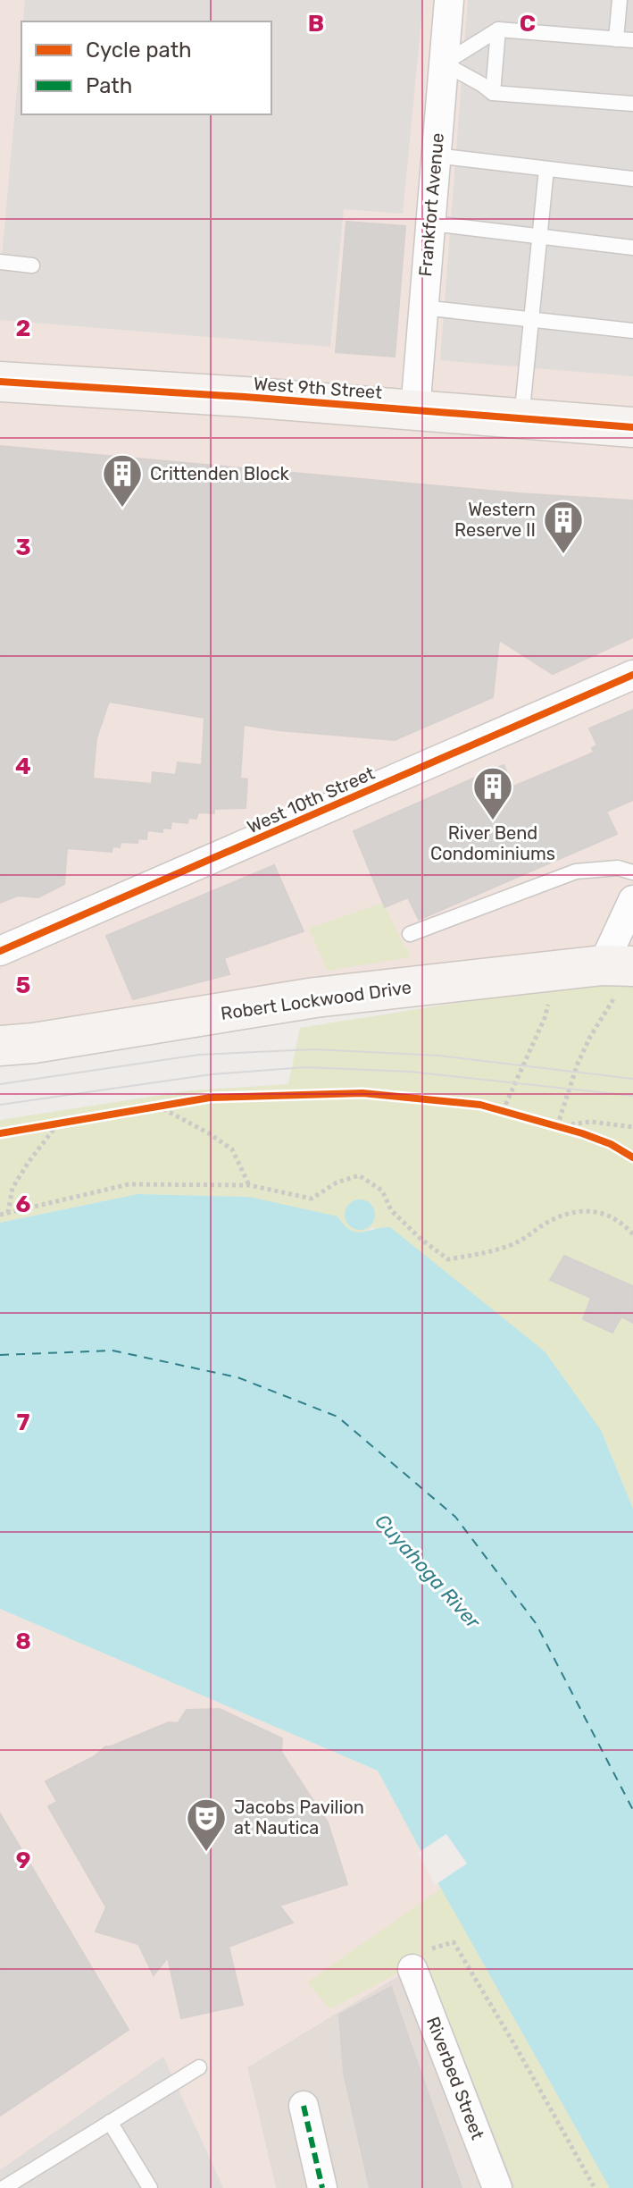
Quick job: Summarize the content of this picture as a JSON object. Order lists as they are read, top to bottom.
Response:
{
  "streets": {
    "street": [
      "Frankfort Avenue",
      "West 9th Street",
      "West 10th Street",
      "Robert Lockwood Drive",
      "Riverbed Street"
    ]
  },
  "crossings": [
    ["Frankfort Avenue", "West 9th Street"]
  ],
  "water": ["Cuyahoga River"],
  "places": {
    "building": ["Crittenden Block", "Western Reserve II", "River Bend Condominiums"],
    "theatre": ["Jacobs Pavilion at Nautica"]
  },
  "legend": ["Cycle path", "Path"],
  "grid": {
    "columns": ["B", "C"],
    "rows": [
      "2",
      "3",
      "4",
      "5",
      "6",
      "7",
      "8",
      "9"
    ]
  }
}
